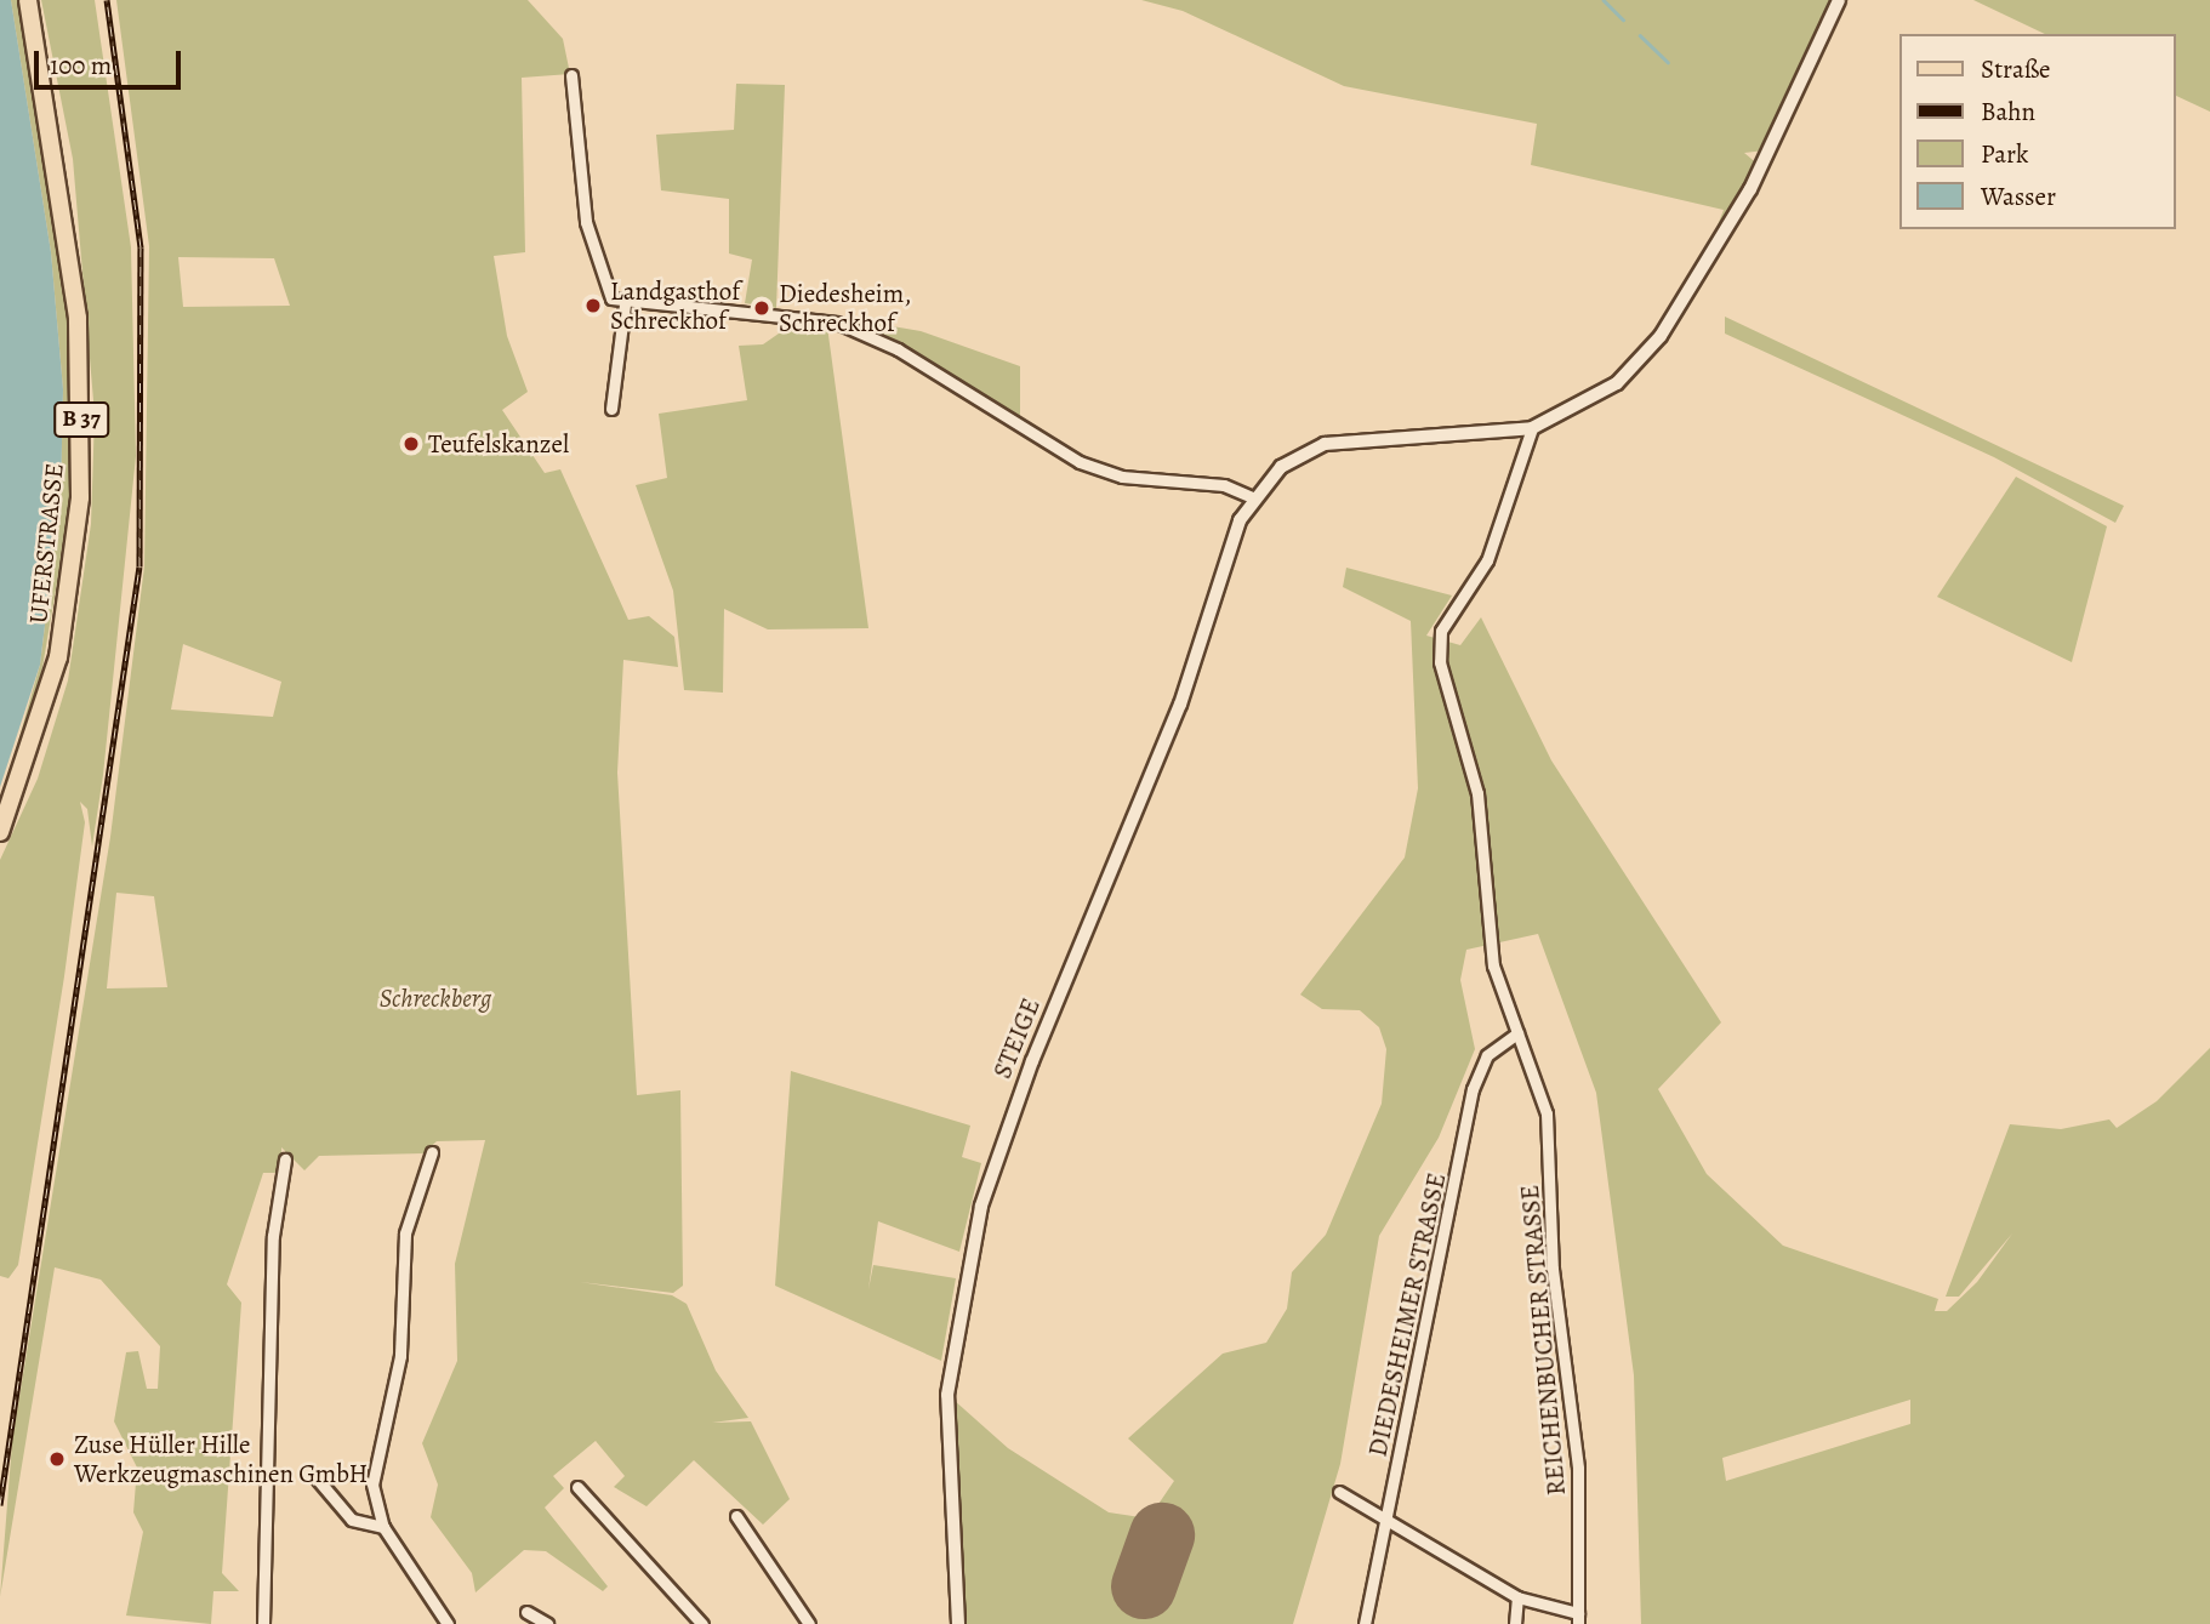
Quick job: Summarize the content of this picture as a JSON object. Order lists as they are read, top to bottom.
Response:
{
  "streets": {
    "main road": ["B 37", "UFERSTRASSE"],
    "street": ["STEIGE", "DIEDESHEIMER STRASSE", "REICHENBUCHER STRASSE"]
  },
  "crossings": [
    ["DIEDESHEIMER STRASSE", "REICHENBUCHER STRASSE"]
  ],
  "parks": ["Schreckberg"],
  "places": [
    "Landgasthof Schreckhof",
    "Diedesheim, Schreckhof",
    "Teufelskanzel",
    "Zuse Hüller Hille Werkzeugmaschinen GmbH"
  ],
  "legend": [
    "Straße",
    "Bahn",
    "Park",
    "Wasser"
  ],
  "scale_bar": "100 m"
}
